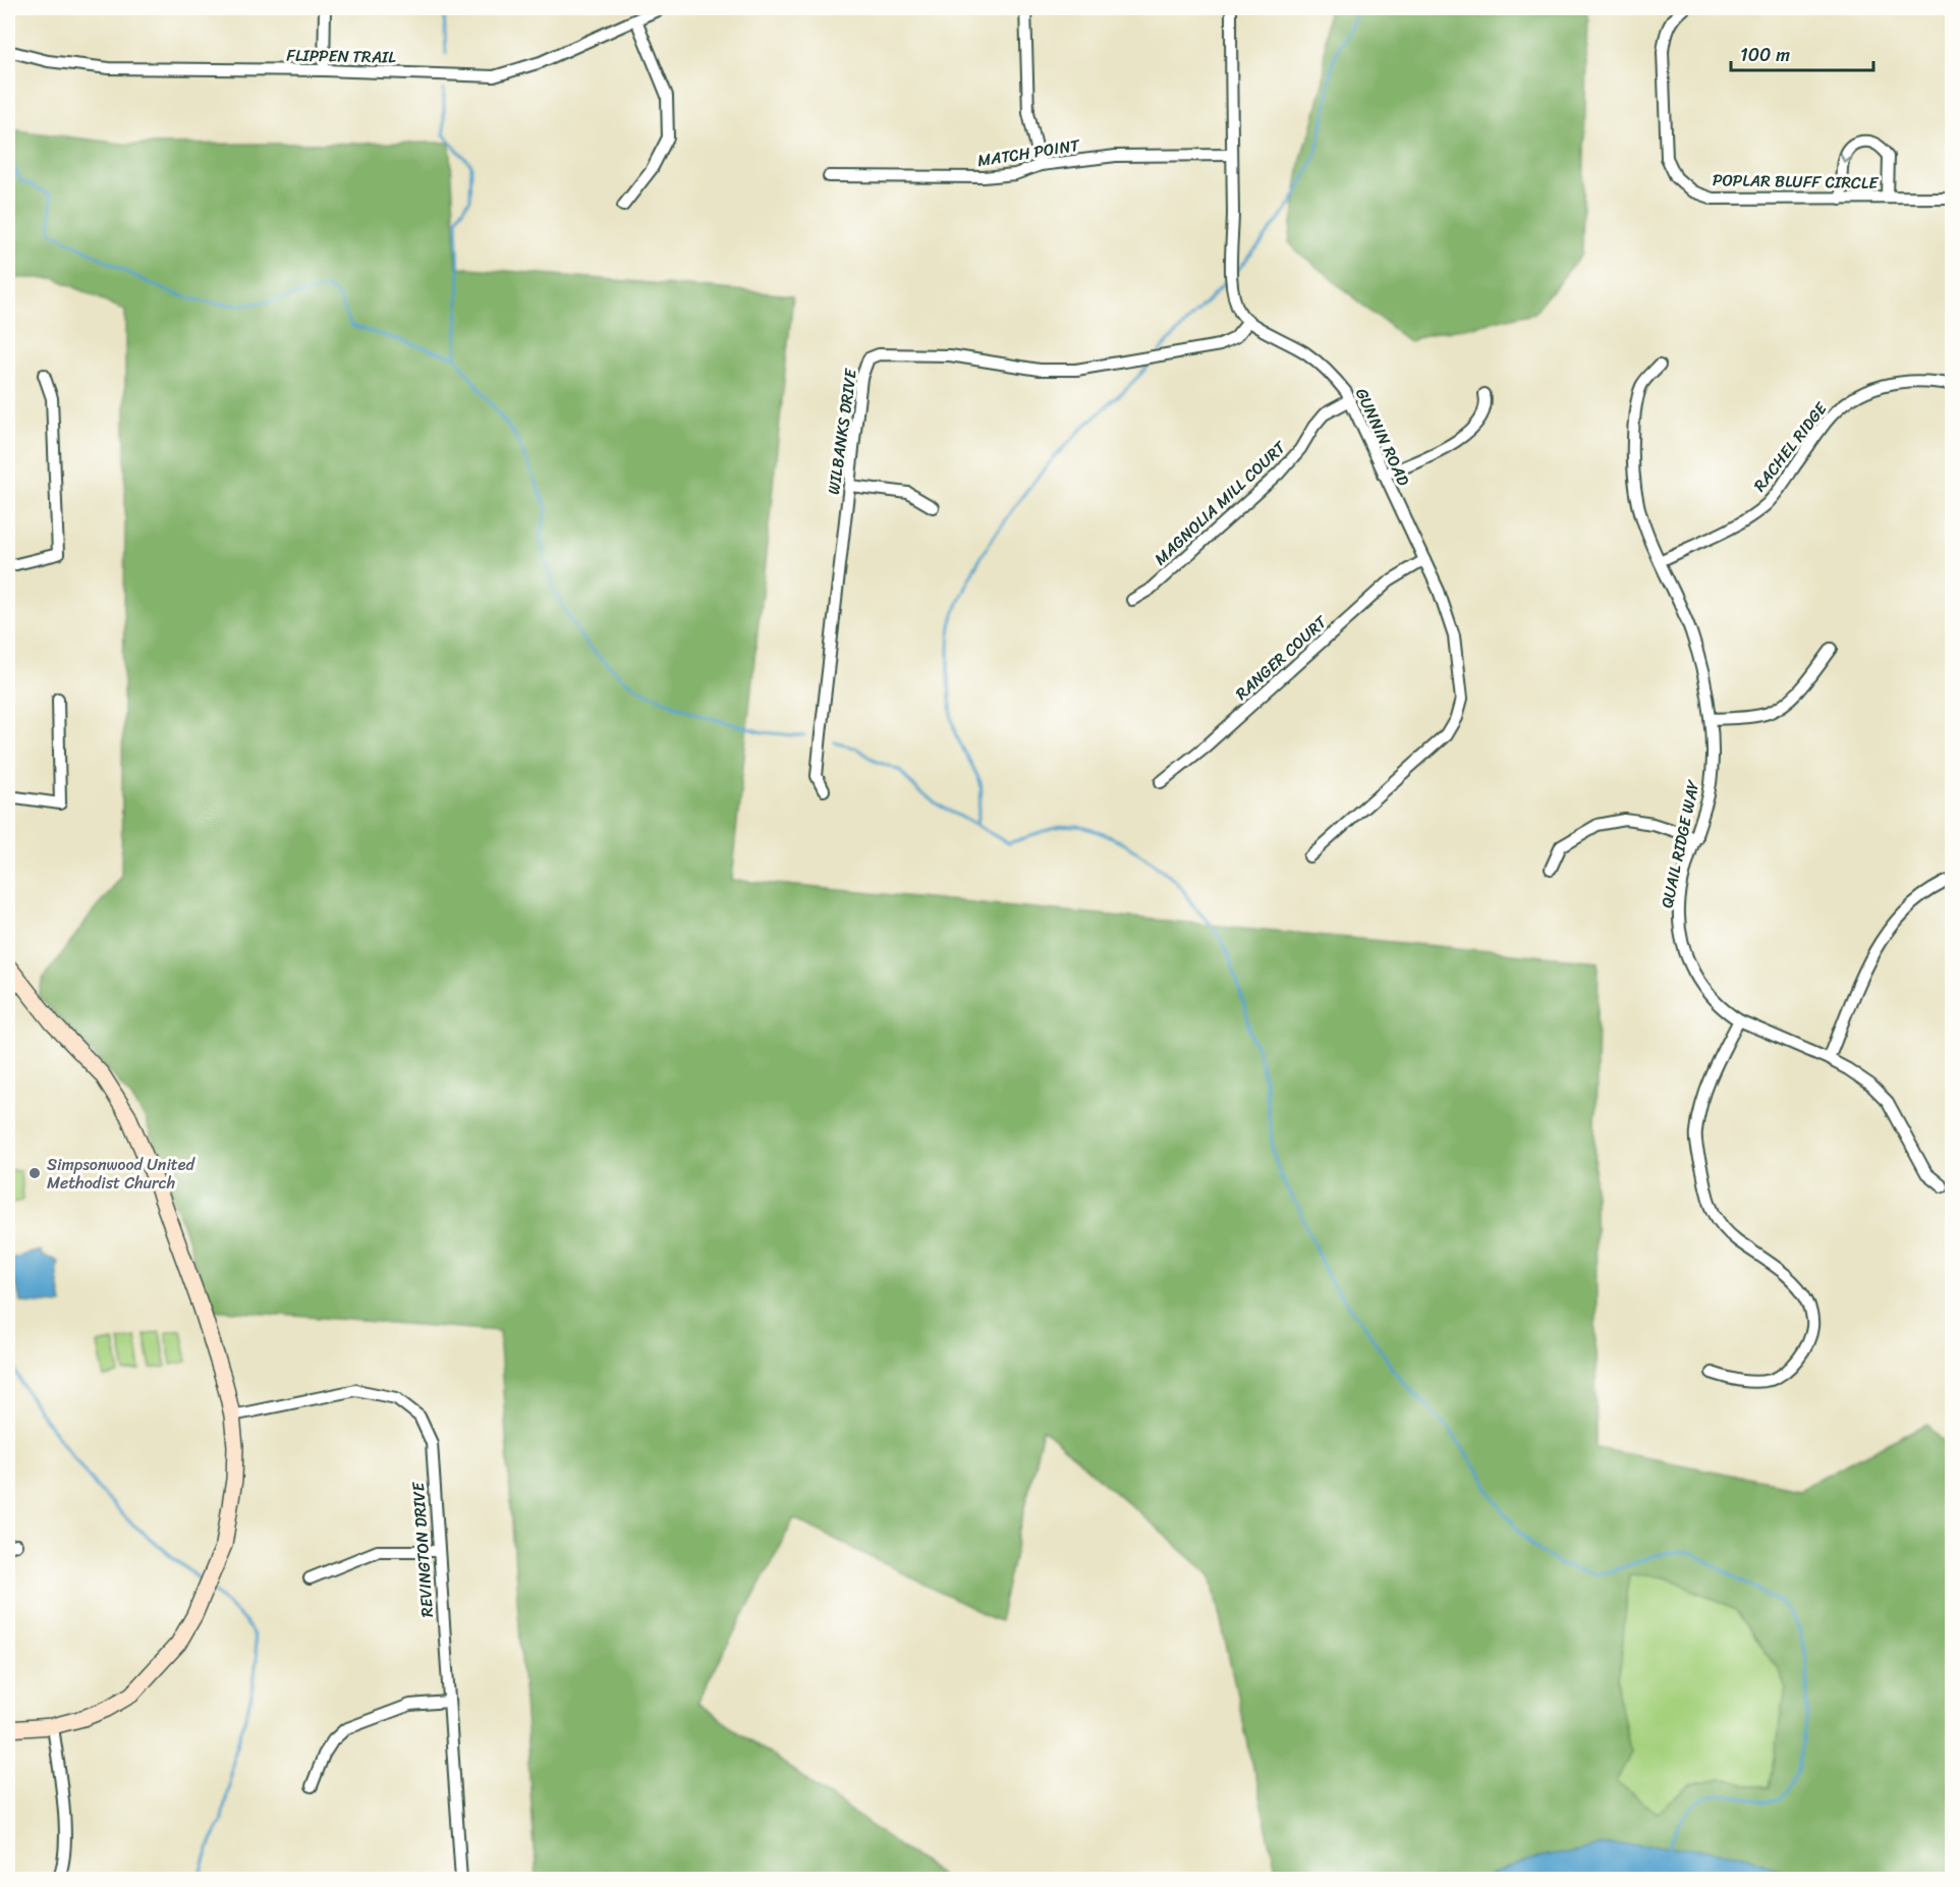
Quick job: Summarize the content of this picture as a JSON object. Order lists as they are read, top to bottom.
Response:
{
  "streets": {
    "street": [
      "FLIPPEN TRAIL",
      "MATCH POINT",
      "POPLAR BLUFF CIRCLE",
      "WILBANKS DRIVE",
      "GUNNIN ROAD",
      "RACHEL RIDGE",
      "MAGNOLIA MILL COURT",
      "RANGER COURT",
      "QUAIL RIDGE WAY",
      "REVINGTON DRIVE"
    ]
  },
  "crossings": [
    ["WILBANKS DRIVE", "GUNNIN ROAD"],
    ["GUNNIN ROAD", "MAGNOLIA MILL COURT"],
    ["GUNNIN ROAD", "RANGER COURT"],
    ["RACHEL RIDGE", "QUAIL RIDGE WAY"]
  ],
  "places": ["Simpsonwood United Methodist Church"],
  "scale_bar": "100 m"
}
